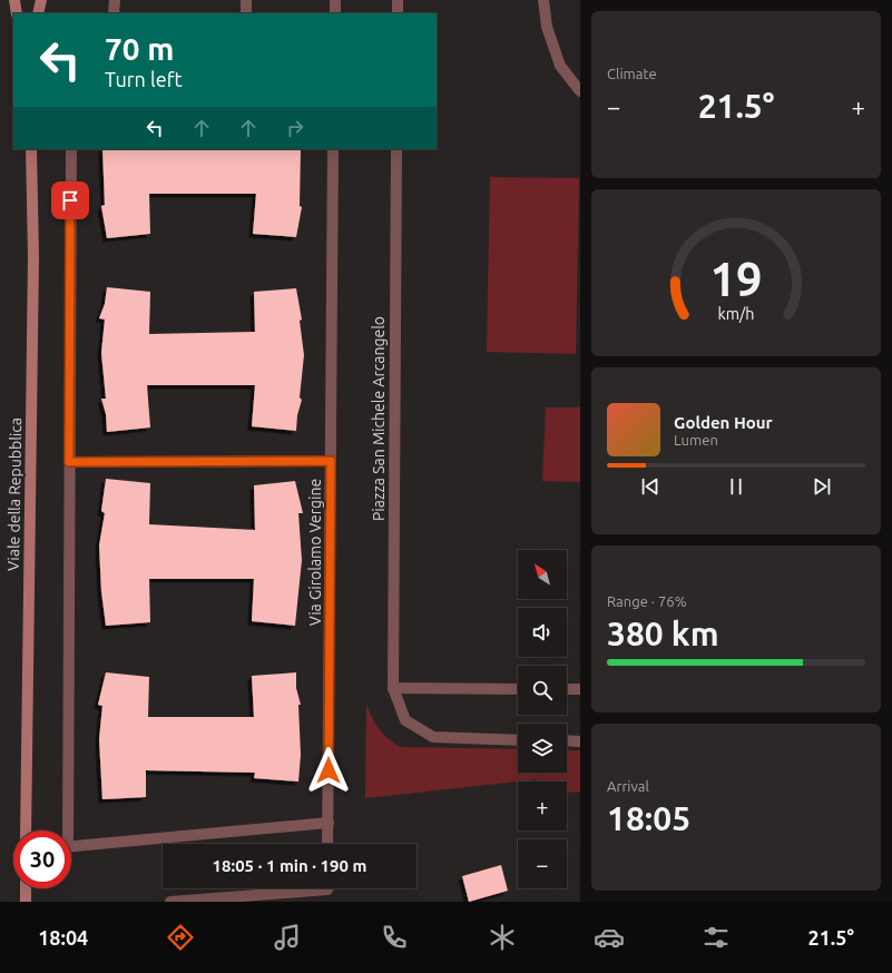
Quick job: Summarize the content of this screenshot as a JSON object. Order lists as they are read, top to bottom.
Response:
{
  "streets": {
    "main road": ["Viale della Repubblica"],
    "street": ["Piazza San Michele Arcangelo", "Via Girolamo Vergine"]
  },
  "north": "top left",
  "page": {
    "tile": [
      "Climate",
      ["Range · 76%", "380 km"],
      ["Arrival", "18:05"]
    ],
    "turn": ["70 m", "Turn left"],
    "heat": ["−", "21.5°", "+"],
    "song": ["Golden Hour", "Lumen"],
    "map_buttons": ["+", "−"],
    "limit": "30",
    "trip": "18:05 · 1 min · 190 m",
    "tabs": ["18:04", "21.5°"],
    "gauge": ["19", "km/h"]
  }
}
